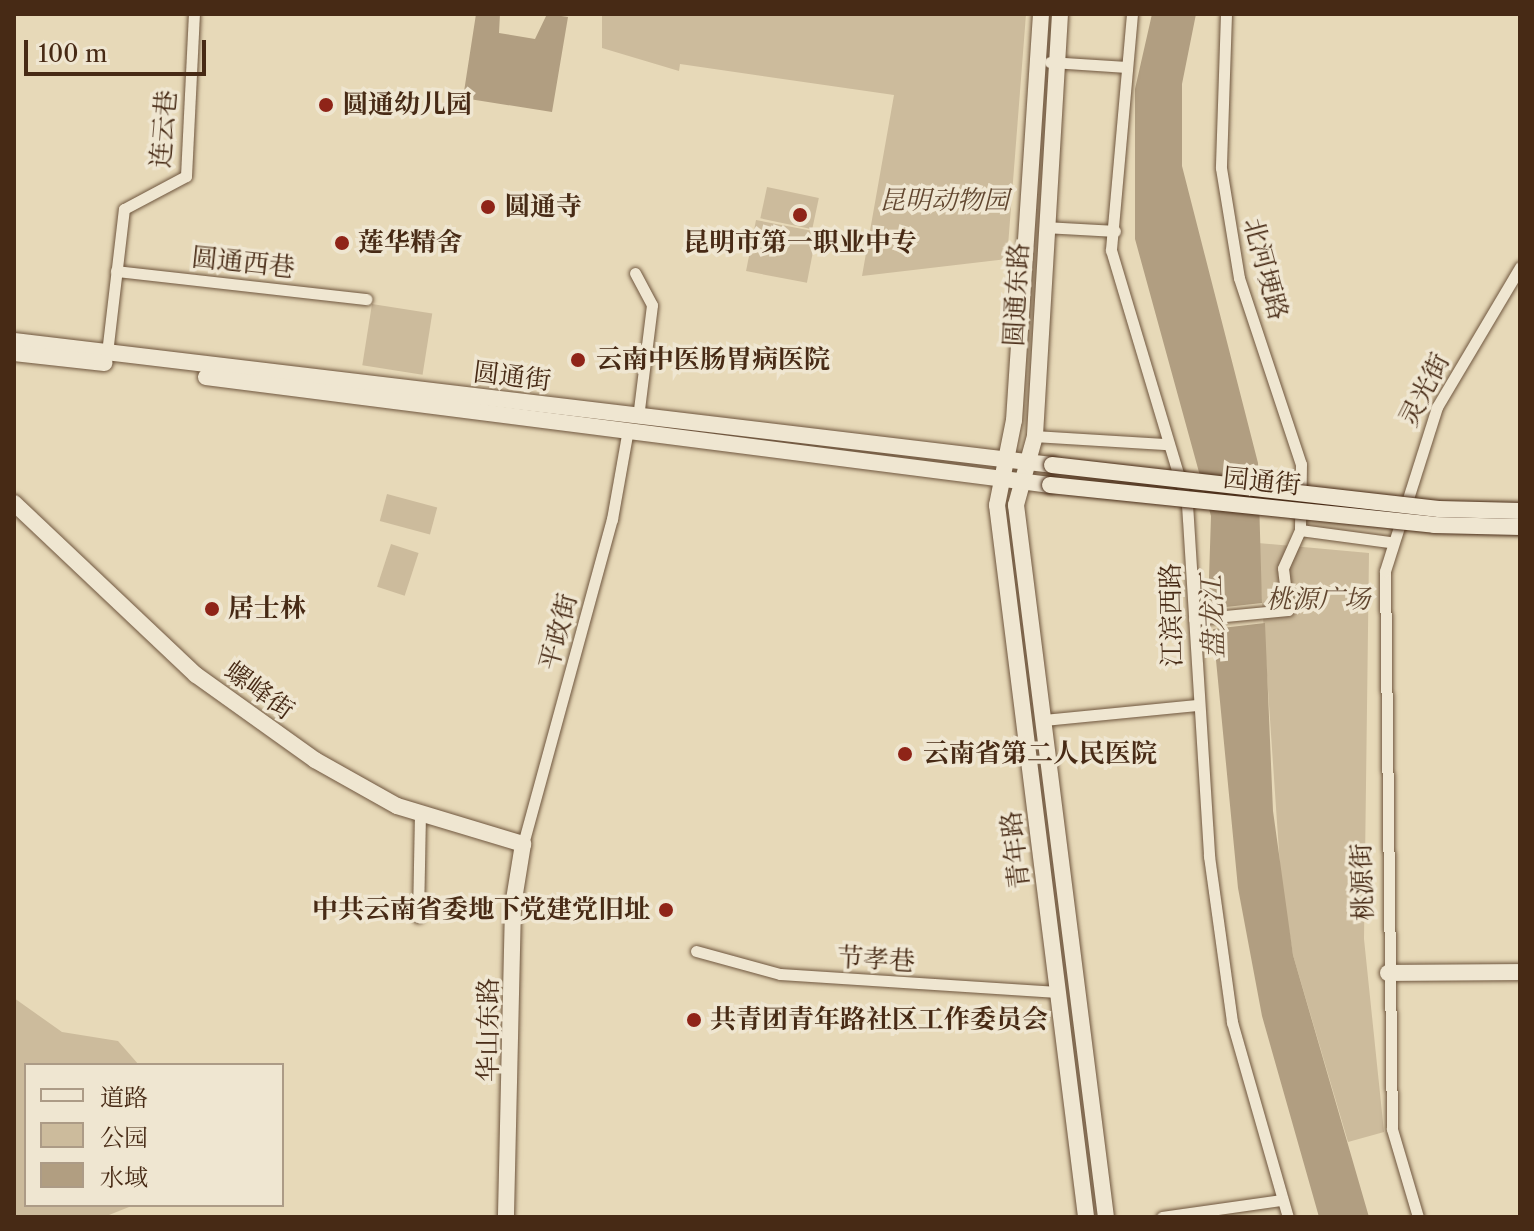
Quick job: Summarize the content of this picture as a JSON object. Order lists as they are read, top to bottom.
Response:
{
  "streets": {
    "main road": [
      "圆通东路",
      "圆通街",
      "园通街",
      "螺峰街",
      "青年路",
      "华山东路"
    ],
    "street": [
      "连云巷",
      "圆通西巷",
      "北河埂路",
      "灵光街",
      "江滨西路",
      "平政街",
      "桃源街",
      "节孝巷"
    ]
  },
  "crossings": [
    ["连云巷", "圆通西巷"],
    ["连云巷", "圆通街"],
    ["圆通东路", "圆通街"],
    ["圆通东路", "园通街"],
    ["圆通东路", "青年路"],
    ["圆通街", "园通街"],
    ["圆通街", "平政街"],
    ["圆通街", "青年路"],
    ["灵光街", "桃源街"],
    ["园通街", "青年路"],
    ["平政街", "螺峰街"],
    ["平政街", "华山东路"],
    ["螺峰街", "华山东路"],
    ["青年路", "节孝巷"]
  ],
  "water": ["盘龙江"],
  "parks": ["昆明动物园", "桃源广场"],
  "places": [
    "圆通幼儿园",
    "圆通寺",
    "昆明市第一职业中专",
    "莲华精舍",
    "云南中医肠胃病医院",
    "居士林",
    "云南省第二人民医院",
    "中共云南省委地下党建党旧址",
    "共青团青年路社区工作委员会"
  ],
  "legend": ["道路", "公园", "水域"],
  "scale_bar": "100 m"
}
